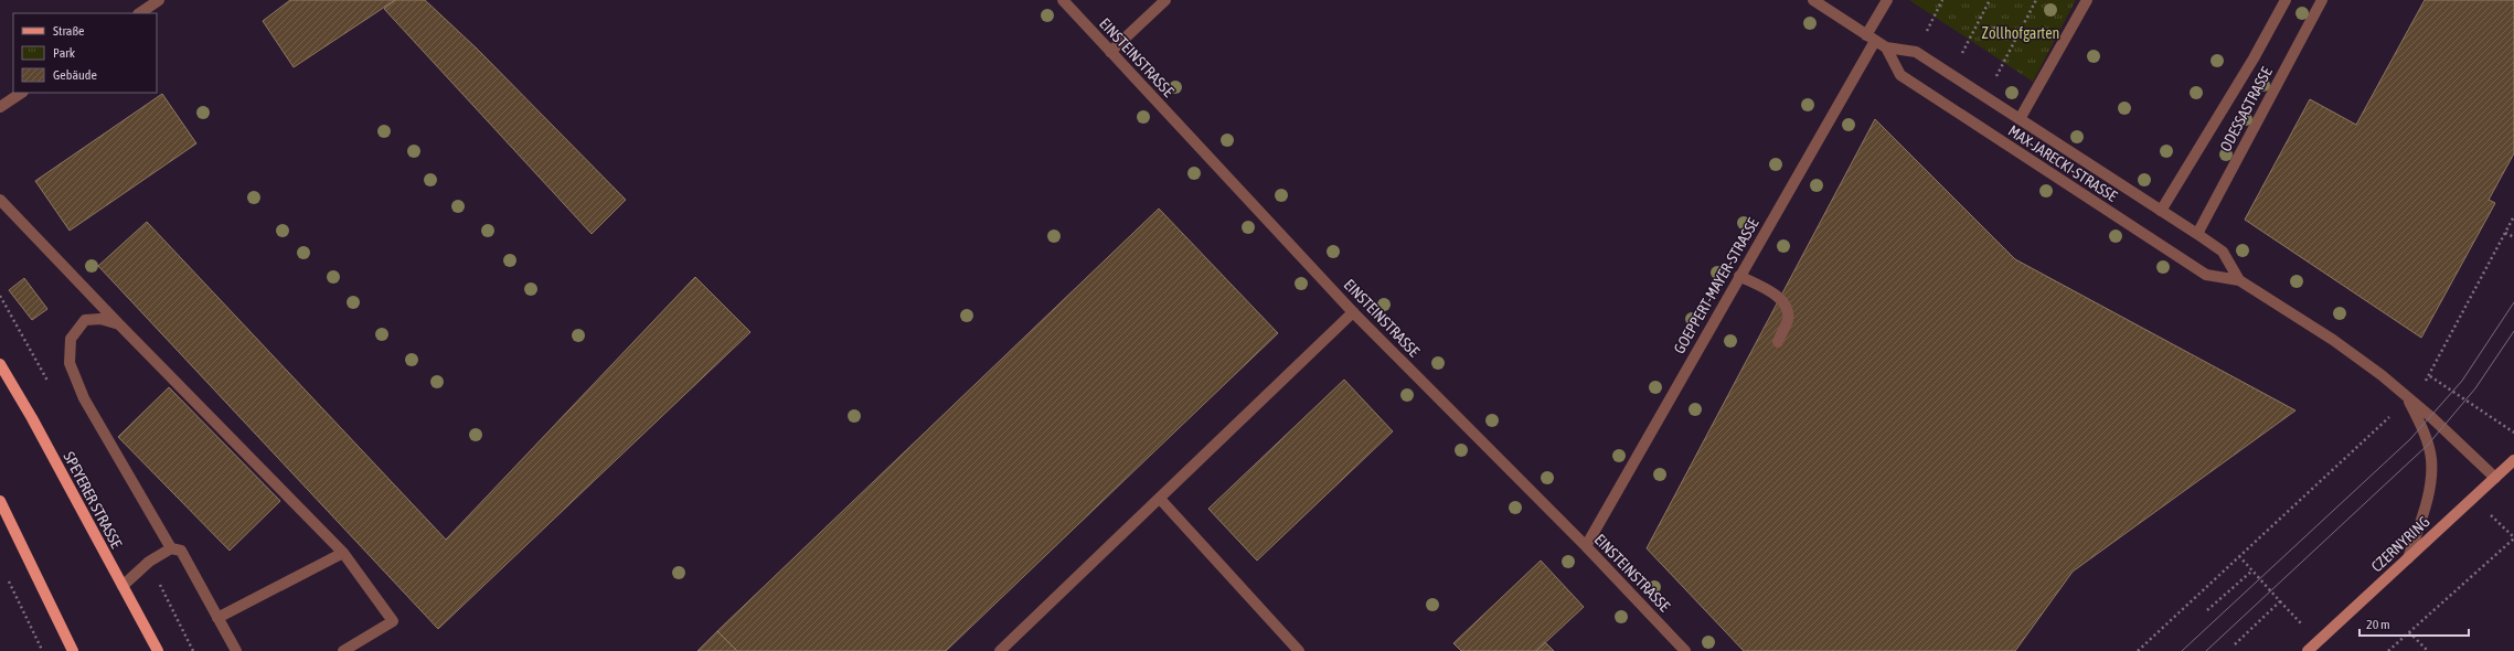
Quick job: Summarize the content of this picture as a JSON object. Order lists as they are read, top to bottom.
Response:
{
  "streets": {
    "main road": ["SPEYERER STRASSE", "CZERNYRING"],
    "street": [
      "EINSTEINSTRASSE",
      "ODESSASTRASSE",
      "MAX-JARECKI-STRASSE",
      "GOEPPERT-MAYER-STRASSE"
    ]
  },
  "crossings": [
    ["EINSTEINSTRASSE", "GOEPPERT-MAYER-STRASSE"],
    ["ODESSASTRASSE", "MAX-JARECKI-STRASSE"],
    ["MAX-JARECKI-STRASSE", "GOEPPERT-MAYER-STRASSE"],
    ["MAX-JARECKI-STRASSE", "CZERNYRING"]
  ],
  "parks": ["Zollhofgarten"],
  "legend": ["Straße", "Park", "Gebäude"],
  "scale_bar": "20 m"
}
